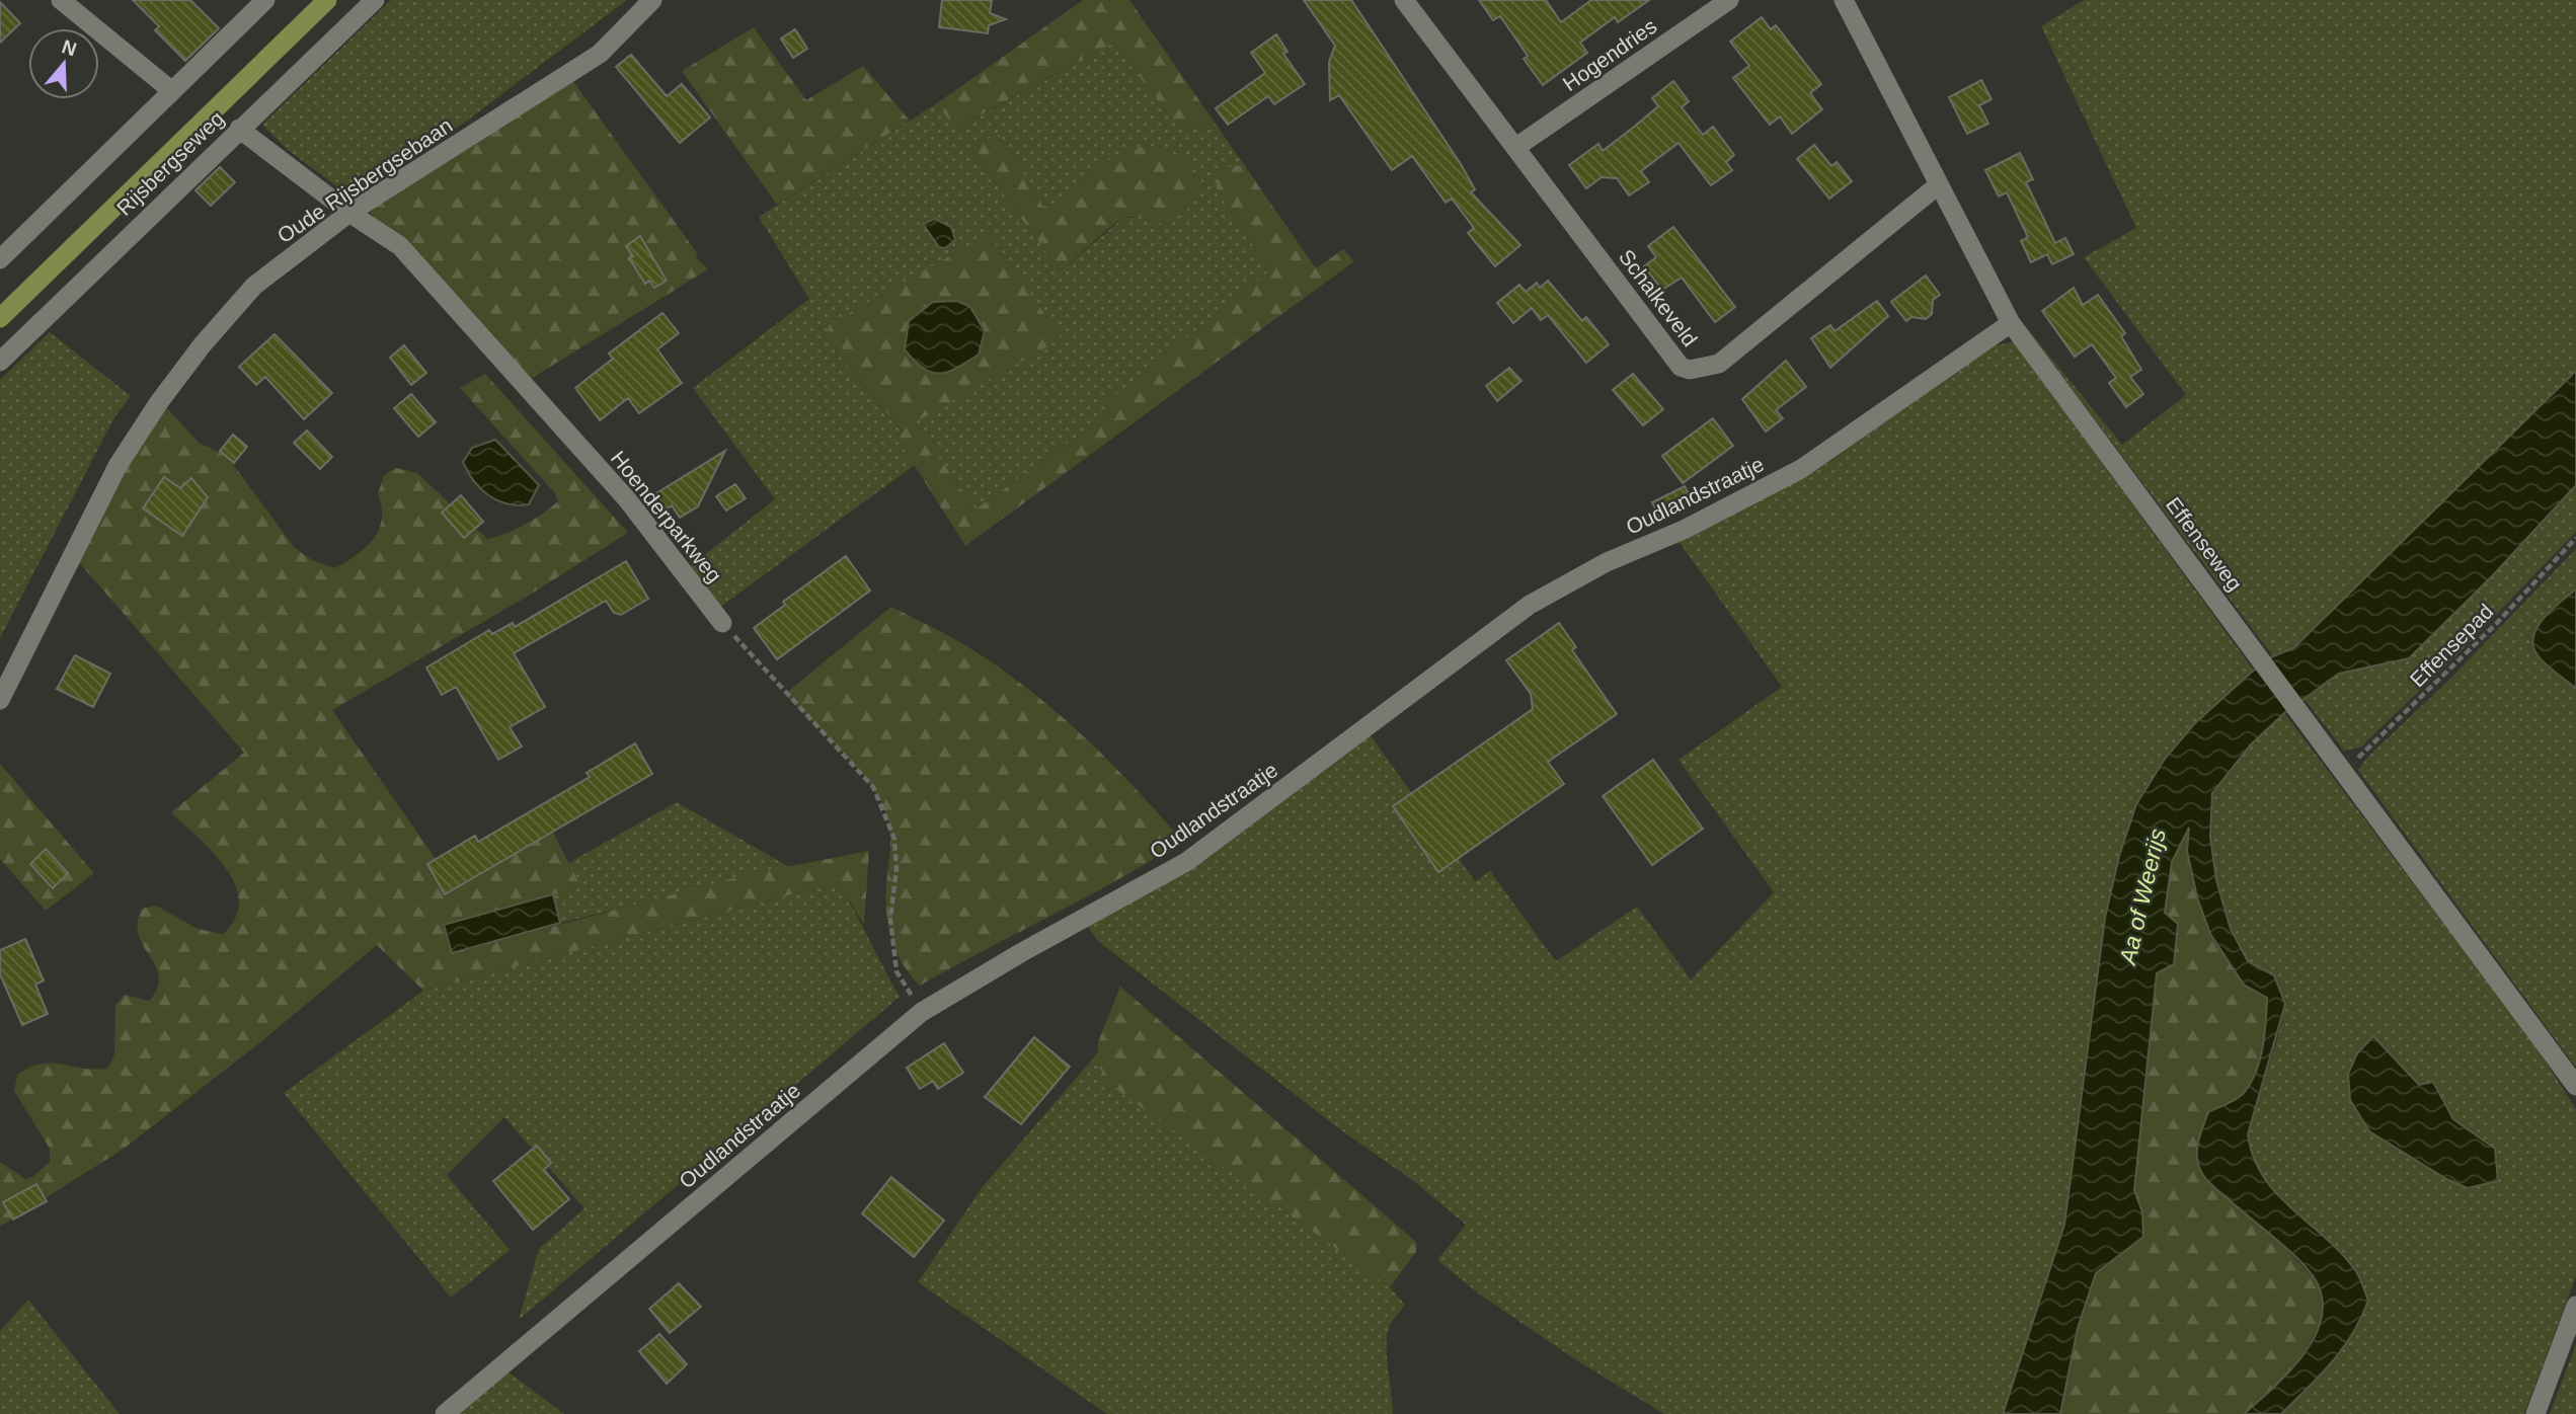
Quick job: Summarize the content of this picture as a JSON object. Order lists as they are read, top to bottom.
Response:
{
  "streets": {
    "main road": ["Rijsbergseweg"],
    "street": [
      "Hogendries",
      "Oude Rijsbergsebaan",
      "Schalkeveld",
      "Oudlandstraatje",
      "Hoenderparkweg",
      "Effenseweg"
    ],
    "path": ["Effensepad"]
  },
  "crossings": [
    ["Hogendries", "Schalkeveld"],
    ["Rijsbergseweg", "Hoenderparkweg"],
    ["Oude Rijsbergsebaan", "Hoenderparkweg"],
    ["Schalkeveld", "Effenseweg"],
    ["Oudlandstraatje", "Effenseweg"],
    ["Effenseweg", "Effensepad"]
  ],
  "water": ["Aa of Weerijs"],
  "north": "top"
}
